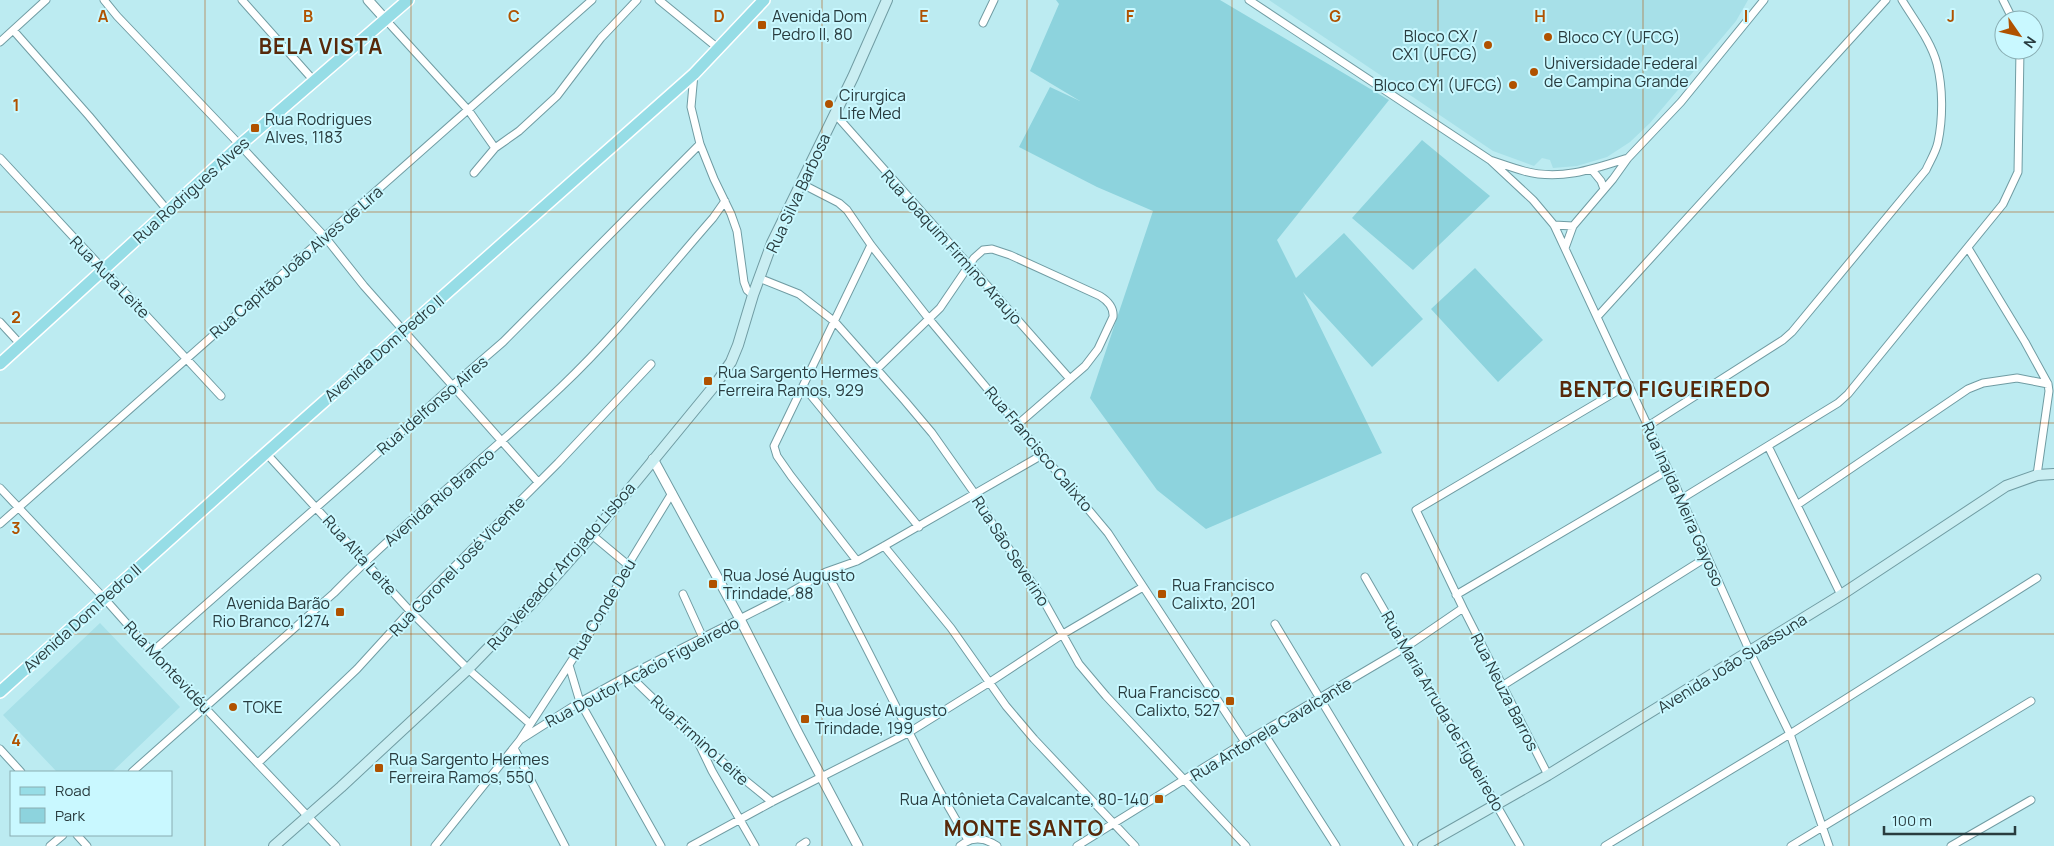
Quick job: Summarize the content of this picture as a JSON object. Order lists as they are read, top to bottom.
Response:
{
  "streets": {
    "main road": [
      "Rua Rodrigues Alves",
      "Rua Silva Barbosa",
      "Avenida Dom Pedro II",
      "Rua Vereador Arrojado Lisboa",
      "Avenida João Suassuna"
    ],
    "street": [
      "Rua Joaquim Firmino Araujo",
      "Rua Capitão João Alves de Lira",
      "Rua Auta Leite",
      "Rua Idelfonso Aires",
      "Rua Francisco Calixto",
      "Avenida Rio Branco",
      "Rua Inalda Meira Gayoso",
      "Rua São Severino",
      "Rua Alta Leite",
      "Rua Coronel José Vicente",
      "Rua Conde Deu",
      "Rua Montevidéu",
      "Rua Doutor Acácio Figueiredo",
      "Rua Neuza Barros",
      "Rua Maria Arruda de Figueiredo",
      "Rua Antonela Cavalcante",
      "Rua Firmino Leite"
    ]
  },
  "crossings": [
    ["Rua Rodrigues Alves", "Rua Auta Leite"],
    ["Rua Silva Barbosa", "Rua Joaquim Firmino Araujo"],
    ["Rua Silva Barbosa", "Rua Francisco Calixto"],
    ["Rua Silva Barbosa", "Rua São Severino"],
    ["Rua Silva Barbosa", "Rua Vereador Arrojado Lisboa"],
    ["Rua Capitão João Alves de Lira", "Rua Auta Leite"],
    ["Rua Capitão João Alves de Lira", "Rua Montevidéu"],
    ["Avenida Dom Pedro II", "Rua Alta Leite"],
    ["Avenida Dom Pedro II", "Rua Montevidéu"],
    ["Rua Idelfonso Aires", "Rua Alta Leite"],
    ["Rua Idelfonso Aires", "Rua Montevidéu"],
    ["Rua Francisco Calixto", "Rua Doutor Acácio Figueiredo"],
    ["Rua Francisco Calixto", "Rua Antonela Cavalcante"],
    ["Avenida Rio Branco", "Rua Alta Leite"],
    ["Avenida Rio Branco", "Rua Montevidéu"],
    ["Rua Inalda Meira Gayoso", "Avenida João Suassuna"],
    ["Rua Inalda Meira Gayoso", "Rua Neuza Barros"],
    ["Rua São Severino", "Rua Doutor Acácio Figueiredo"],
    ["Rua São Severino", "Rua Antonela Cavalcante"],
    ["Rua Alta Leite", "Rua Coronel José Vicente"],
    ["Rua Alta Leite", "Rua Vereador Arrojado Lisboa"],
    ["Rua Alta Leite", "Rua Conde Deu"],
    ["Rua Coronel José Vicente", "Rua Montevidéu"],
    ["Rua Vereador Arrojado Lisboa", "Rua Montevidéu"],
    ["Avenida João Suassuna", "Rua Neuza Barros"],
    ["Avenida João Suassuna", "Rua Maria Arruda de Figueiredo"],
    ["Rua Doutor Acácio Figueiredo", "Rua Firmino Leite"],
    ["Rua Neuza Barros", "Rua Antonela Cavalcante"],
    ["Rua Maria Arruda de Figueiredo", "Rua Antonela Cavalcante"]
  ],
  "districts": ["BELA VISTA", "BENTO FIGUEIREDO", "MONTE SANTO"],
  "places": {
    "transit": [
      "Avenida Dom Pedro II, 80",
      "Rua Rodrigues Alves, 1183",
      "Rua Sargento Hermes Ferreira Ramos, 929",
      "Rua José Augusto Trindade, 88",
      "Rua Francisco Calixto, 201",
      "Avenida Barão Rio Branco, 1274",
      "Rua Francisco Calixto, 527",
      "Rua José Augusto Trindade, 199",
      "Rua Sargento Hermes Ferreira Ramos, 550",
      "Rua Antônieta Cavalcante, 80-140"
    ],
    "other": [
      "Bloco CY (UFCG)",
      "Bloco CX / CX1 (UFCG)",
      "Universidade Federal de Campina Grande",
      "Bloco CY1 (UFCG)",
      "Cirurgica Life Med",
      "TOKE"
    ]
  },
  "legend": ["Road", "Park"],
  "scale_bar": "100 m",
  "north": "bottom right",
  "grid": {
    "columns": [
      "A",
      "B",
      "C",
      "D",
      "E",
      "F",
      "G",
      "H",
      "I",
      "J"
    ],
    "rows": [
      "1",
      "2",
      "3",
      "4"
    ]
  }
}
